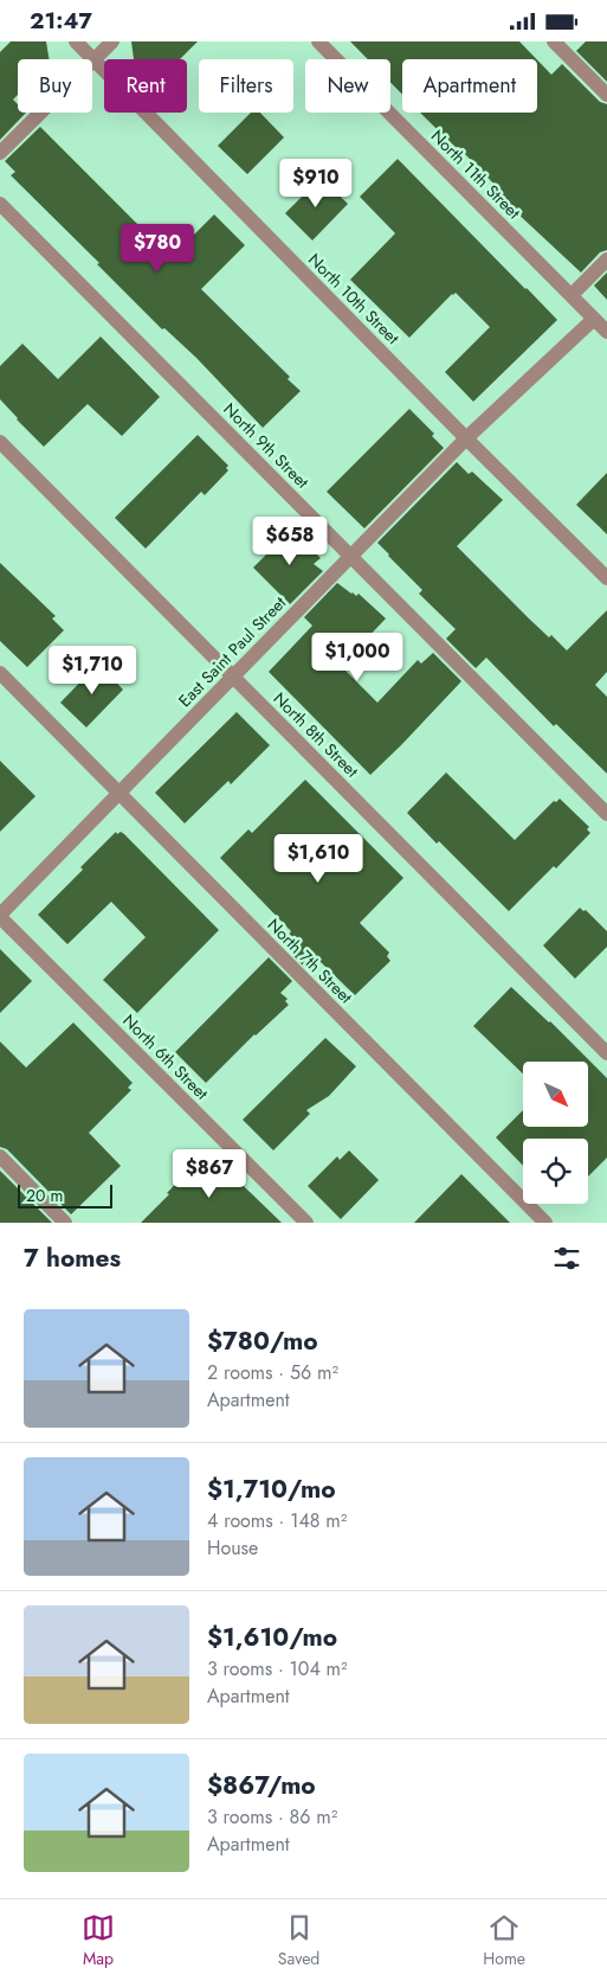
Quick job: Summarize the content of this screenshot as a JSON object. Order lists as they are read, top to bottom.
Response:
{
  "streets": {
    "lane": [
      "North 11th Street",
      "North 10th Street",
      "North 9th Street",
      "East Saint Paul Street",
      "North 8th Street",
      "North 7th Street",
      "North 6th Street"
    ]
  },
  "crossings": [
    ["North 11th Street", "East Saint Paul Street"],
    ["North 10th Street", "East Saint Paul Street"],
    ["North 9th Street", "East Saint Paul Street"],
    ["East Saint Paul Street", "North 8th Street"],
    ["East Saint Paul Street", "North 7th Street"],
    ["East Saint Paul Street", "North 6th Street"]
  ],
  "scale_bar": "20 m",
  "north": "bottom right",
  "page": {
    "status": "21:47",
    "chip": [
      "Buy",
      "Rent",
      "Filters",
      "New",
      "Apartment"
    ],
    "price": [
      "$910",
      "$780",
      "$658",
      "$1,000",
      "$1,710",
      "$1,610",
      "$867"
    ],
    "scale": "20 m",
    "heading": "7 homes",
    "list": [
      {
        "name": "$780/mo",
        "note": "2 rooms · 56 m² · Apartment"
      },
      {
        "name": "$1,710/mo",
        "note": "4 rooms · 148 m² · House"
      },
      {
        "name": "$1,610/mo",
        "note": "3 rooms · 104 m² · Apartment"
      },
      {
        "name": "$867/mo",
        "note": "3 rooms · 86 m² · Apartment"
      }
    ],
    "tabs": ["Map", "Saved", "Home"]
  }
}
